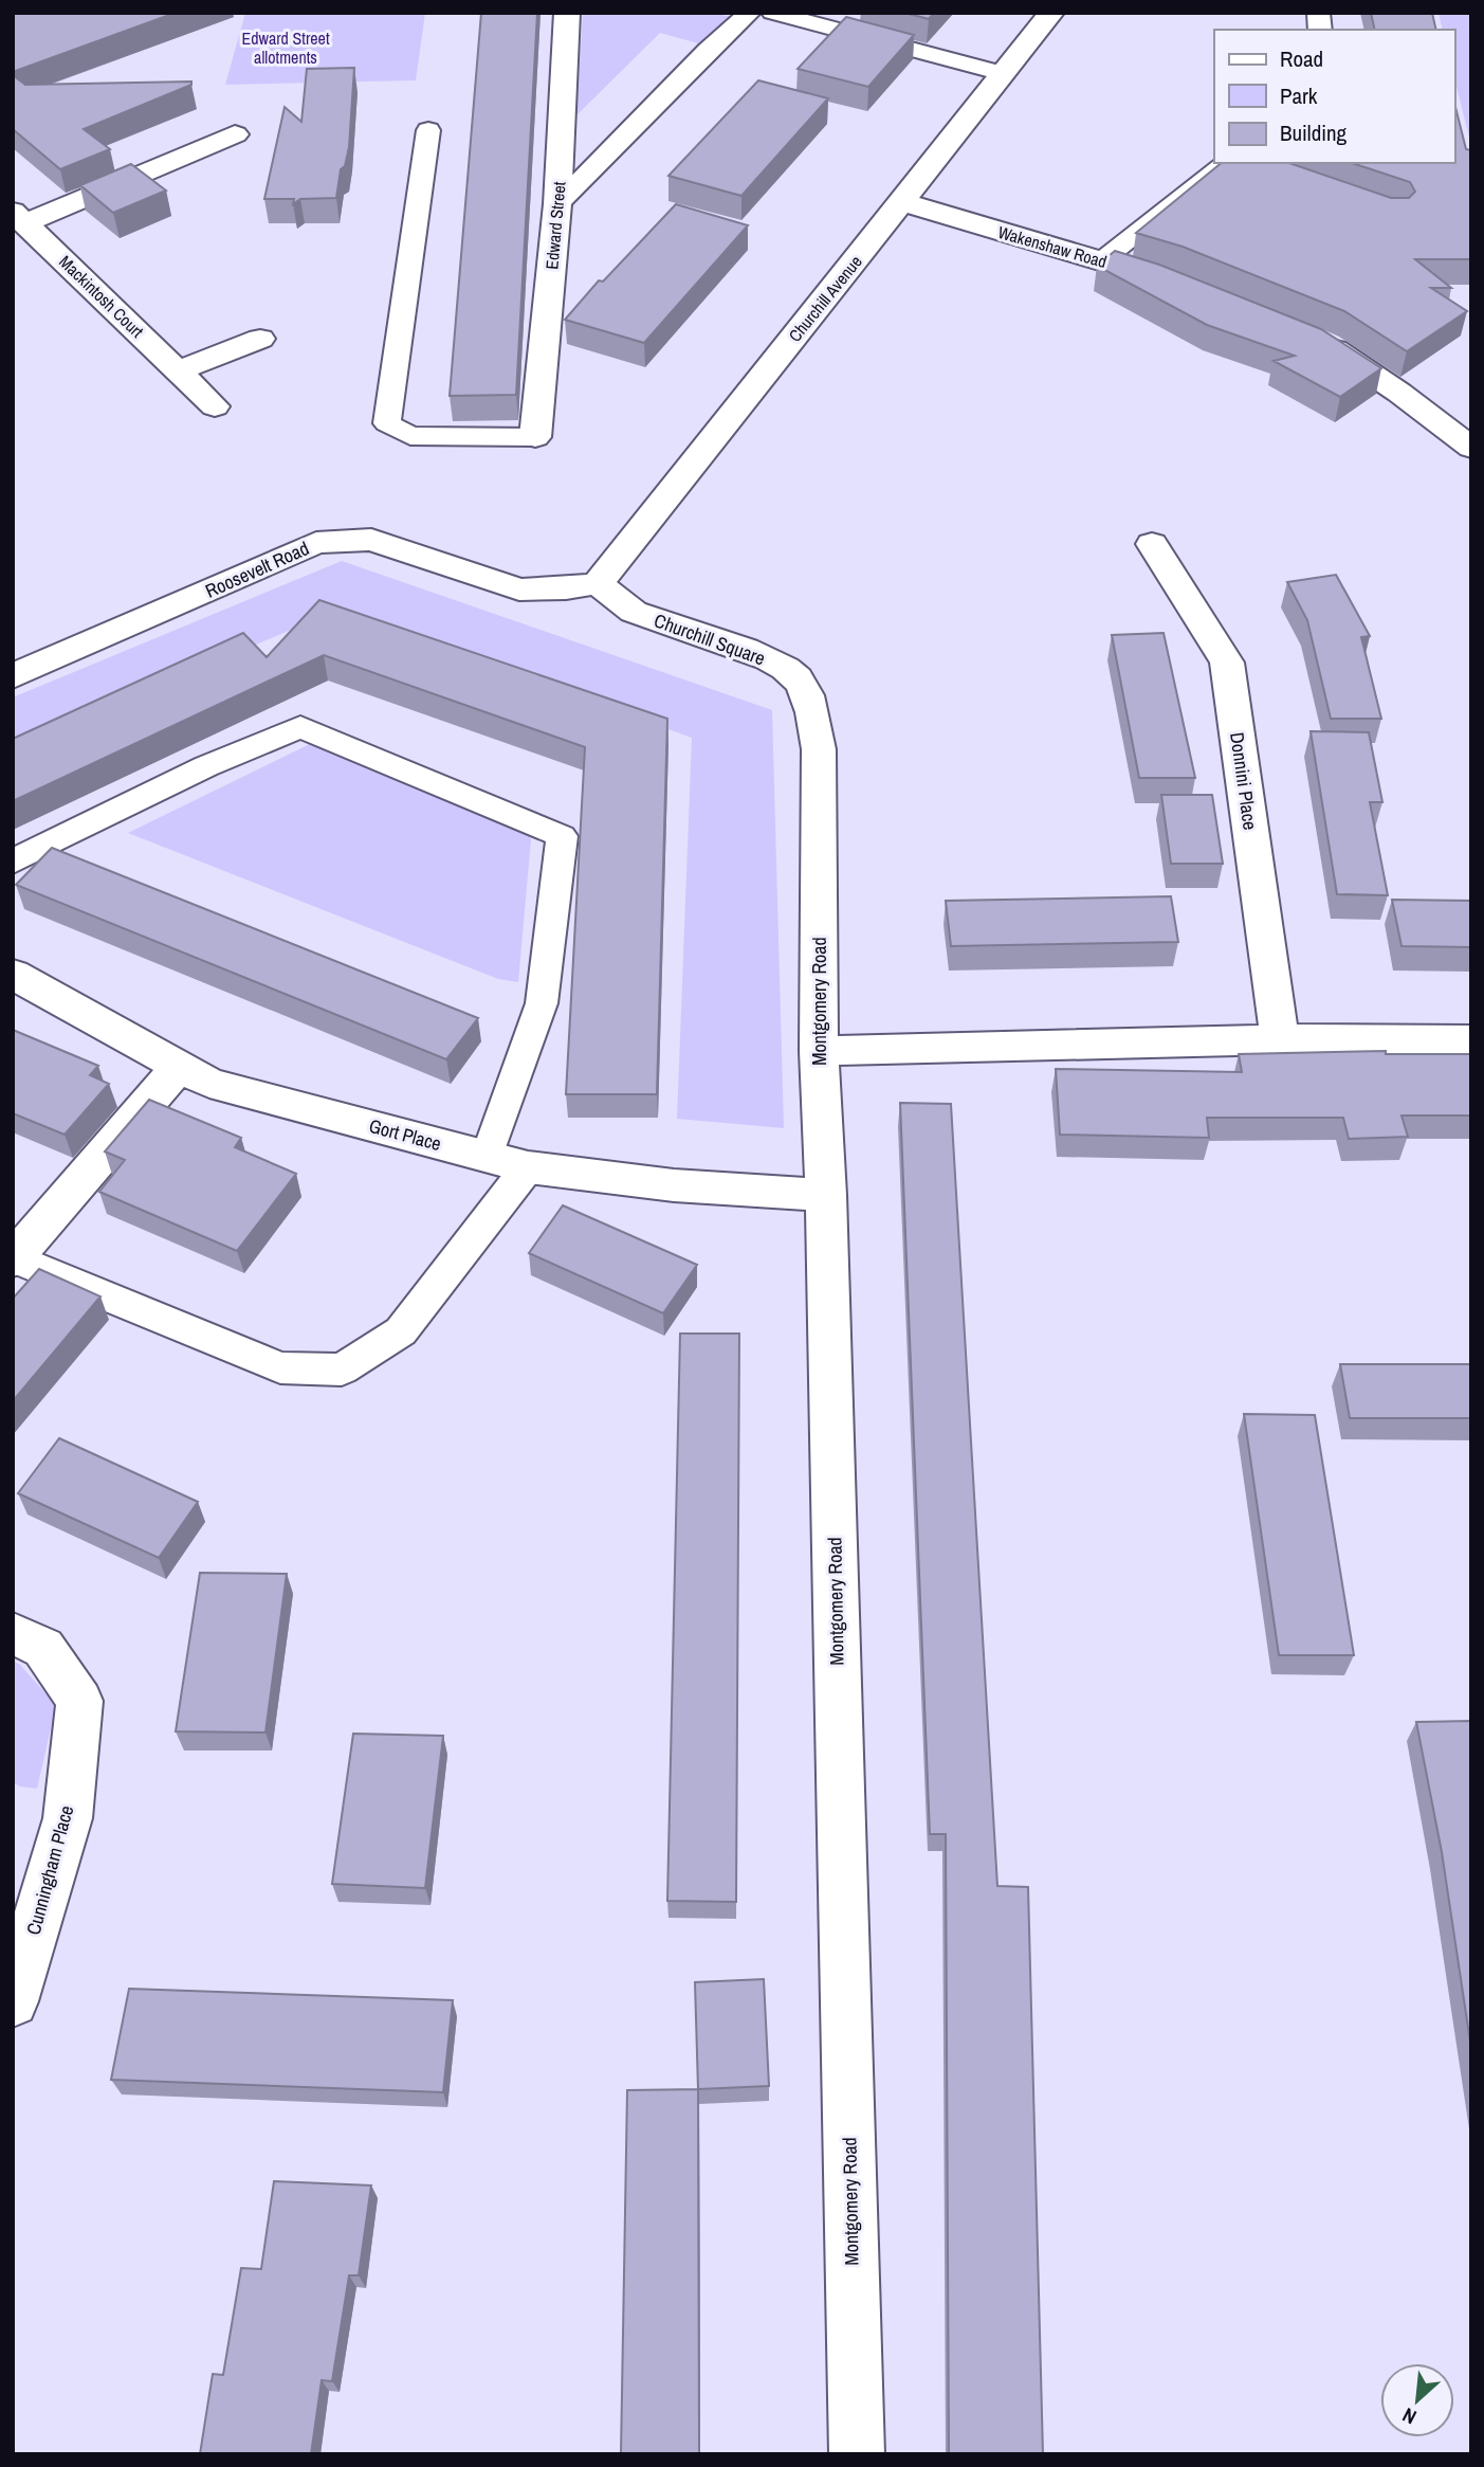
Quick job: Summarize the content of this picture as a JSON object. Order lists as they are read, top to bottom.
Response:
{
  "streets": {
    "street": [
      "Edward Street",
      "Wakenshaw Road",
      "Mackintosh Court",
      "Churchill Avenue",
      "Roosevelt Road",
      "Churchill Square",
      "Donnini Place",
      "Montgomery Road",
      "Gort Place",
      "Cunningham Place"
    ]
  },
  "crossings": [
    ["Wakenshaw Road", "Churchill Avenue"],
    ["Churchill Avenue", "Roosevelt Road"],
    ["Churchill Avenue", "Churchill Square"],
    ["Roosevelt Road", "Churchill Square"],
    ["Churchill Square", "Montgomery Road"],
    ["Montgomery Road", "Gort Place"]
  ],
  "parks": ["Edward Street allotments"],
  "legend": ["Road", "Park", "Building"],
  "north": "bottom left"
}
